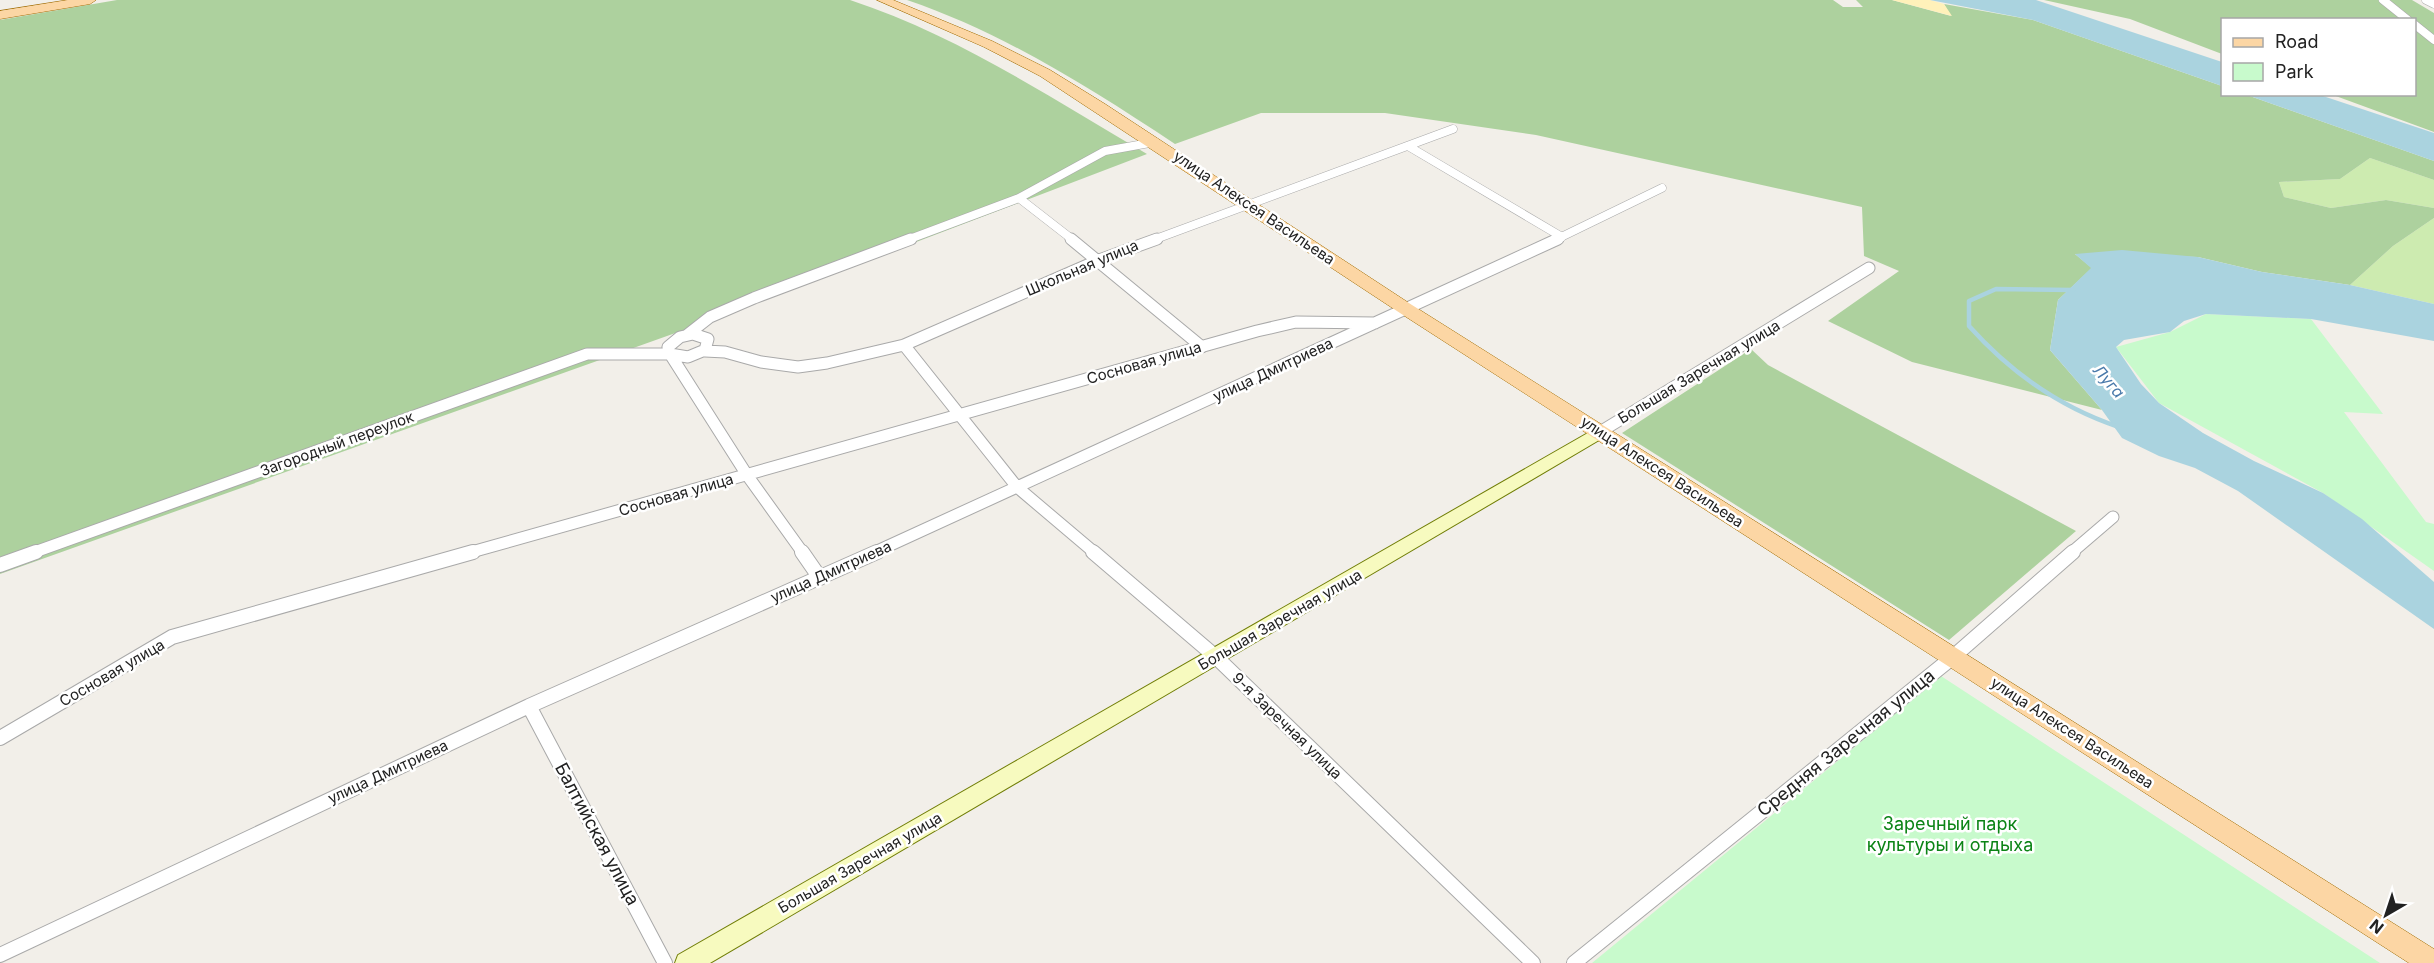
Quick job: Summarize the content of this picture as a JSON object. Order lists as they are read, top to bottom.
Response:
{
  "streets": {
    "main road": ["улица Алексея Васильева"],
    "street": [
      "Школьная улица",
      "Сосновая улица",
      "улица Дмитриева",
      "Большая Заречная улица",
      "Загородный переулок",
      "9-я Заречная улица",
      "Средняя Заречная улица",
      "Балтийская улица"
    ]
  },
  "crossings": [
    ["улица Алексея Васильева", "Школьная улица"],
    ["улица Алексея Васильева", "улица Дмитриева"],
    ["улица Алексея Васильева", "Большая Заречная улица"],
    ["улица Алексея Васильева", "Средняя Заречная улица"],
    ["Школьная улица", "Загородный переулок"],
    ["Школьная улица", "9-я Заречная улица"],
    ["Сосновая улица", "улица Дмитриева"],
    ["Сосновая улица", "9-я Заречная улица"],
    ["улица Дмитриева", "9-я Заречная улица"],
    ["улица Дмитриева", "Балтийская улица"],
    ["Большая Заречная улица", "9-я Заречная улица"]
  ],
  "water": ["Луга"],
  "parks": ["Заречный парк культуры и отдыха"],
  "legend": ["Road", "Park"],
  "north": "bottom left"
}
